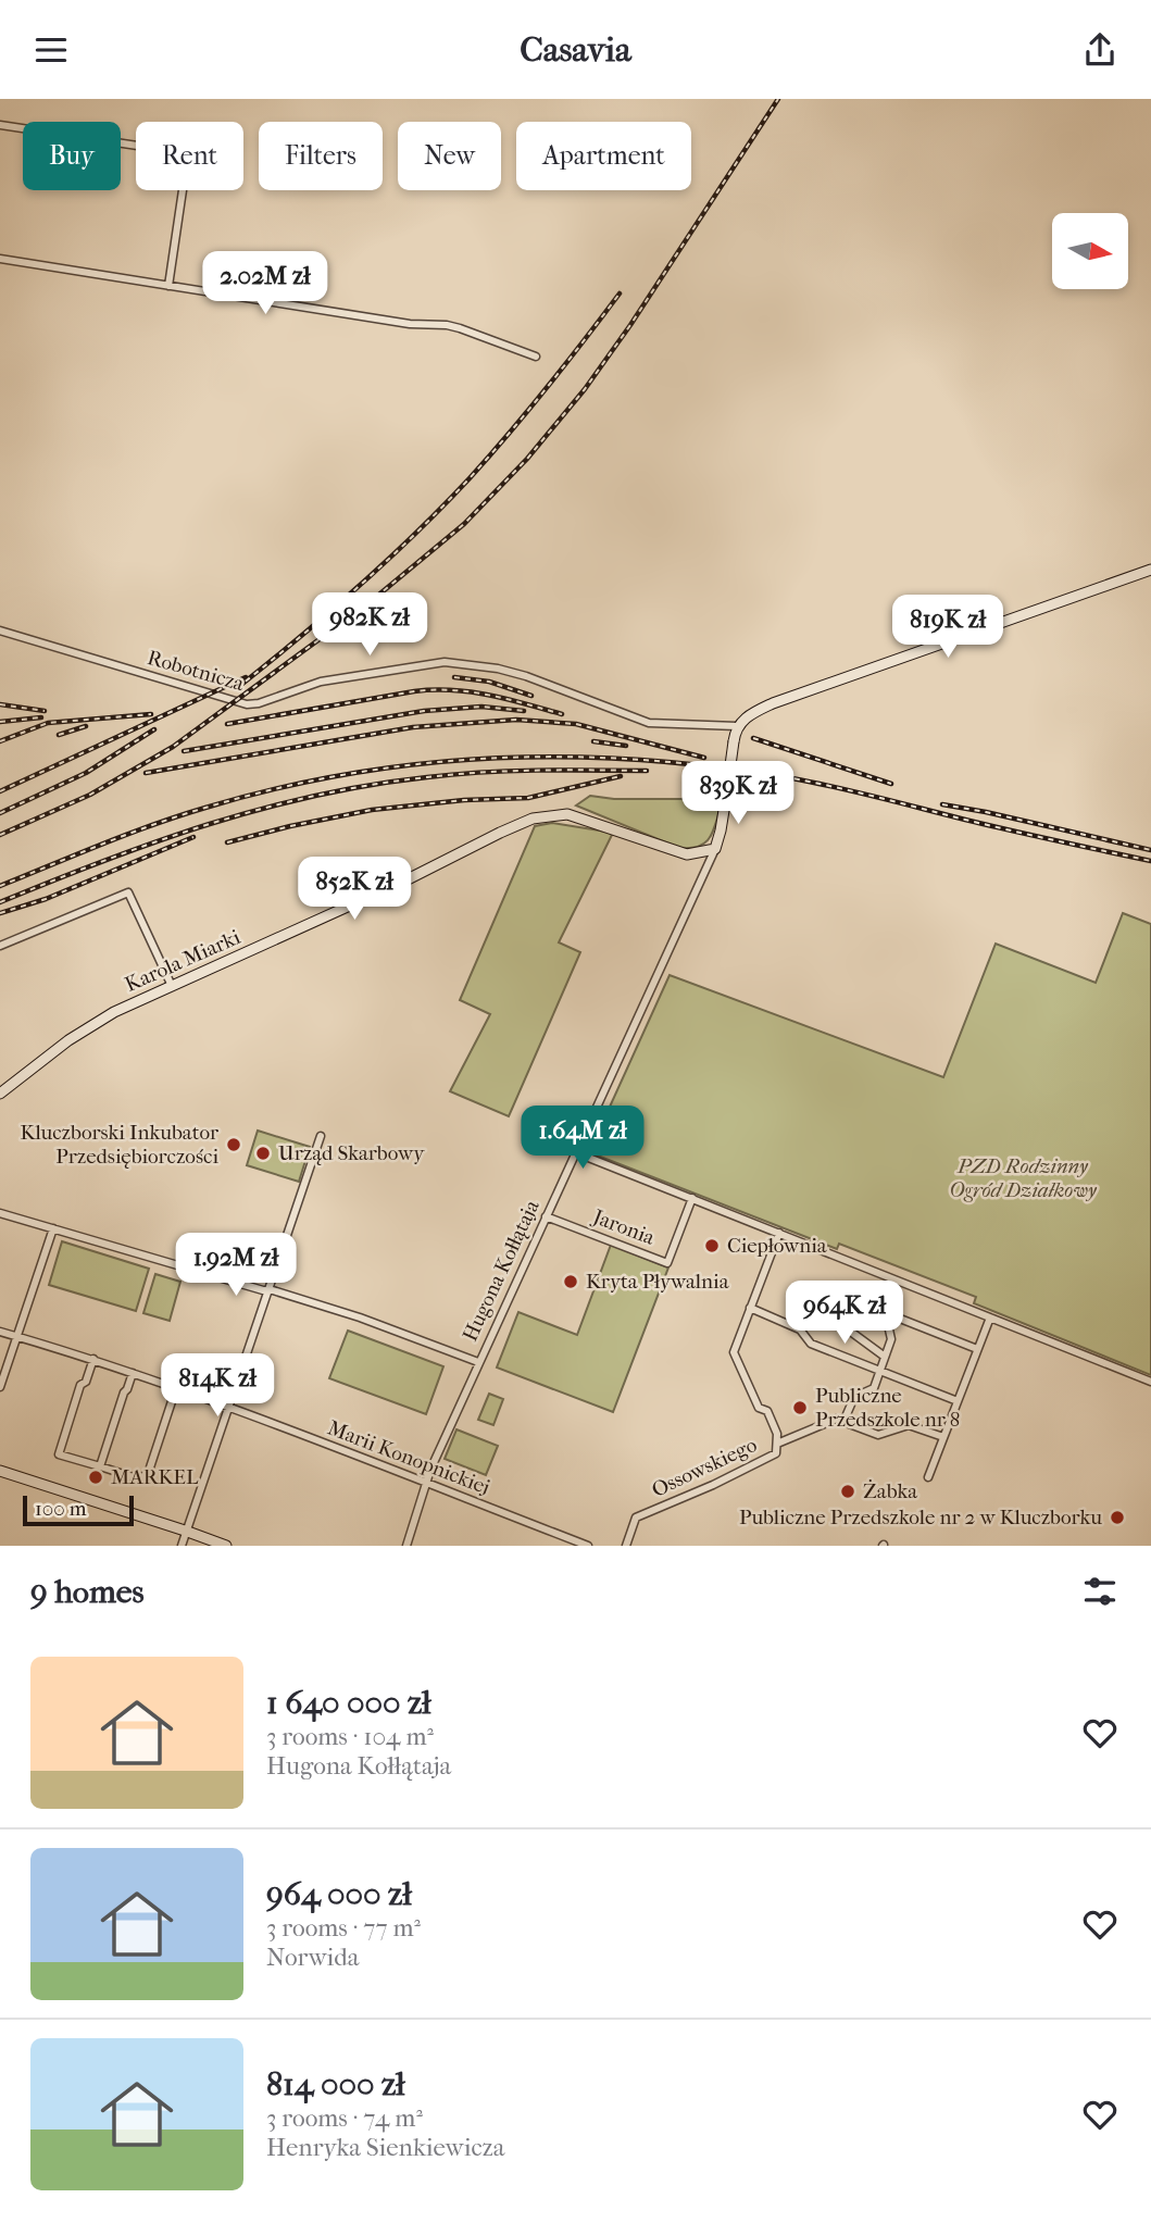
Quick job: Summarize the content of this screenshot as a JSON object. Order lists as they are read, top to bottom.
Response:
{
  "streets": {
    "street": [
      "Robotnicza",
      "Karola Miarki",
      "Jaronia",
      "Hugona Kołłątaja",
      "Marii Konopnickiej",
      "Ossowskiego"
    ]
  },
  "crossings": [
    ["Karola Miarki", "Hugona Kołłątaja"],
    ["Jaronia", "Hugona Kołłątaja"],
    ["Hugona Kołłątaja", "Marii Konopnickiej"]
  ],
  "parks": ["PZD Rodzinny Ogród Działkowy"],
  "places": [
    "Kluczborski Inkubator Przedsiębiorczości",
    "Urząd Skarbowy",
    "Ciepłownia",
    "Kryta Pływalnia",
    "Publiczne Przedszkole nr 8",
    "MARKEL",
    "Żabka",
    "Publiczne Przedszkole nr 2 w Kluczborku"
  ],
  "scale_bar": "100 m",
  "north": "right",
  "page": {
    "header": "Casavia",
    "chip": [
      "Buy",
      "Rent",
      "Filters",
      "New",
      "Apartment"
    ],
    "price": [
      "2.02M zł",
      "982K zł",
      "819K zł",
      "839K zł",
      "852K zł",
      "1.64M zł",
      "1.92M zł",
      "964K zł",
      "814K zł"
    ],
    "scale": "100 m",
    "heading": "9 homes",
    "list": [
      {
        "name": "1 640 000 zł",
        "note": "3 rooms · 104 m² · Hugona Kołłątaja"
      },
      {
        "name": "964 000 zł",
        "note": "3 rooms · 77 m² · Norwida"
      },
      {
        "name": "814 000 zł",
        "note": "3 rooms · 74 m² · Henryka Sienkiewicza"
      }
    ]
  }
}
